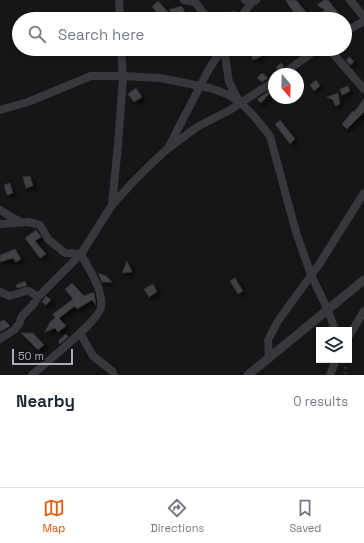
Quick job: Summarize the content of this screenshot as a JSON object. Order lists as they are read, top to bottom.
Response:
{
  "scale_bar": "50 m",
  "north": "bottom",
  "page": {
    "search": "Search here",
    "scale": "50 m",
    "heading": ["Nearby", "0 results"],
    "nav": ["Map", "Directions", "Saved"]
  }
}
